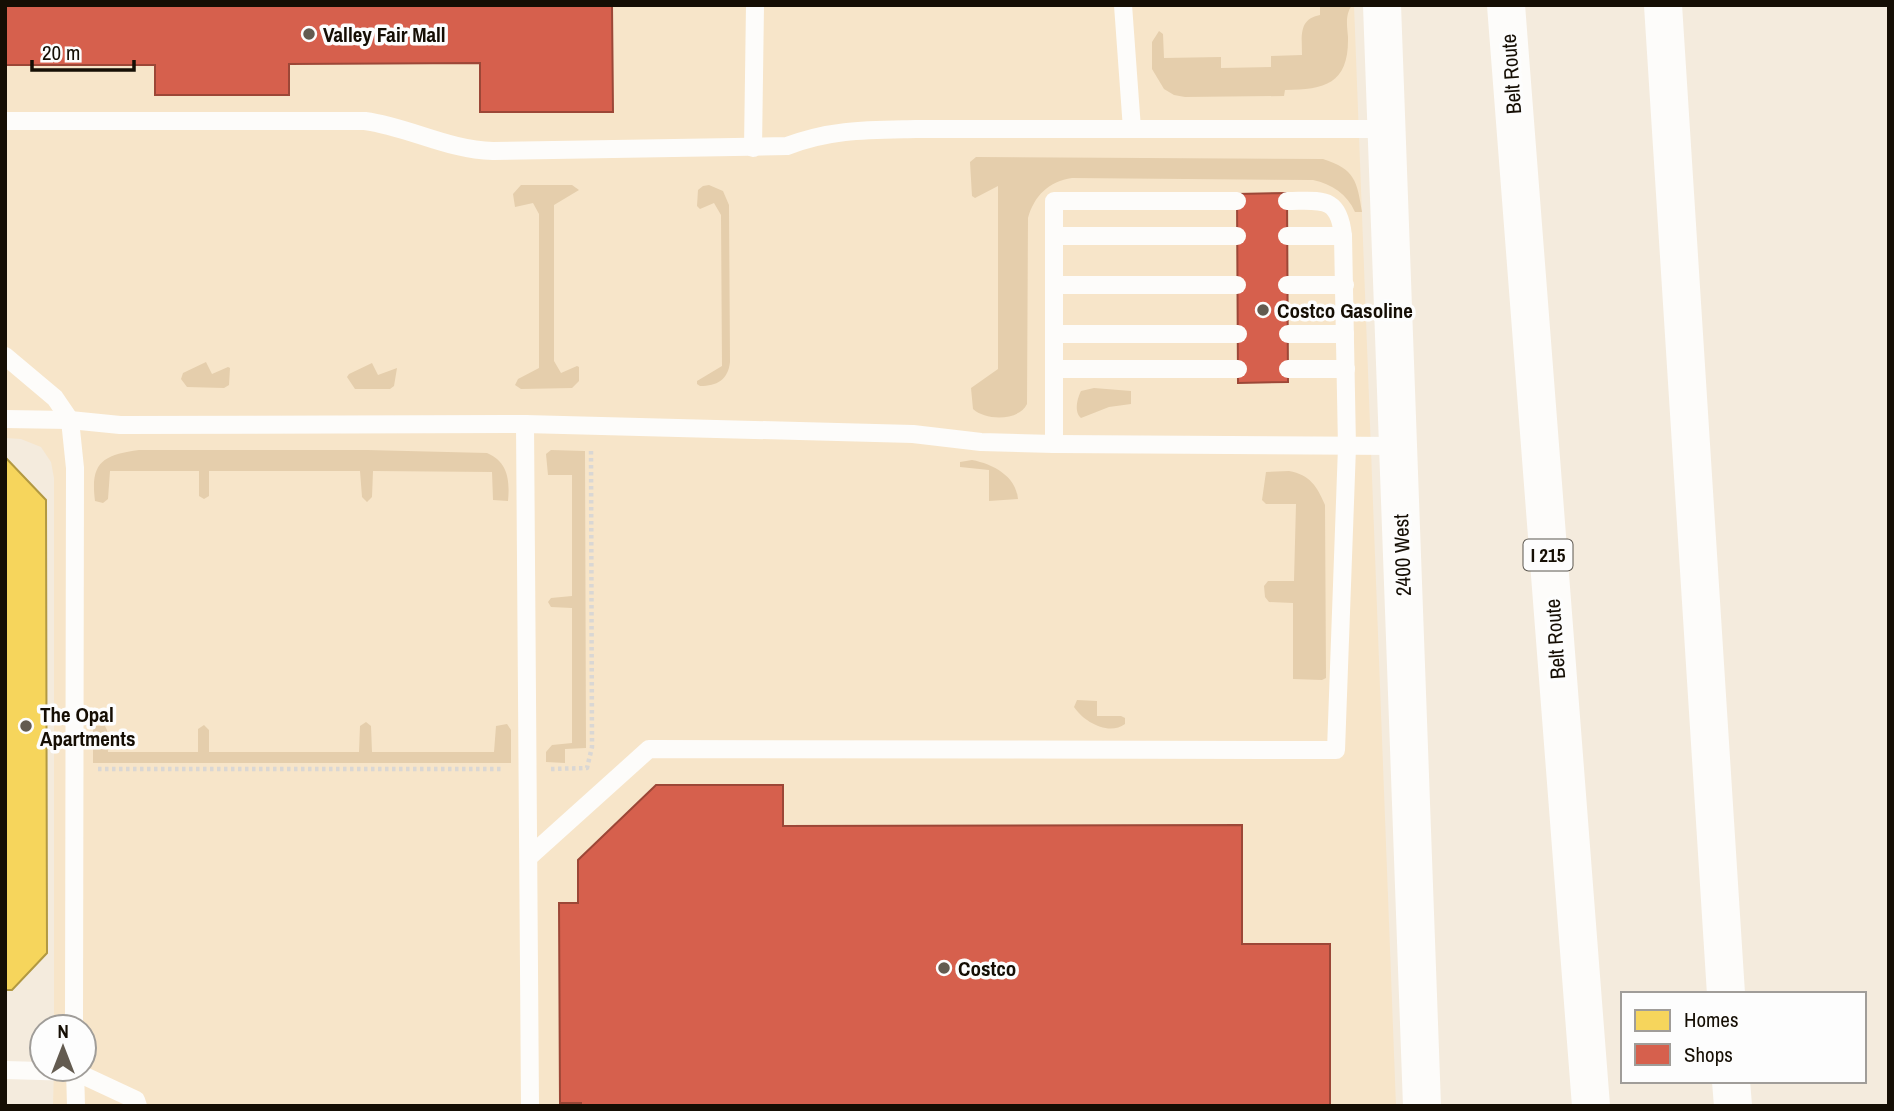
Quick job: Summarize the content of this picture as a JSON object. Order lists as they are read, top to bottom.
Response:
{
  "streets": {
    "main road": ["Belt Route", "2400 West", "I 215"]
  },
  "places": [
    "Valley Fair Mall",
    "Costco Gasoline",
    "The Opal Apartments",
    "Costco"
  ],
  "legend": ["Homes", "Shops"],
  "scale_bar": "20 m",
  "north": "top"
}
